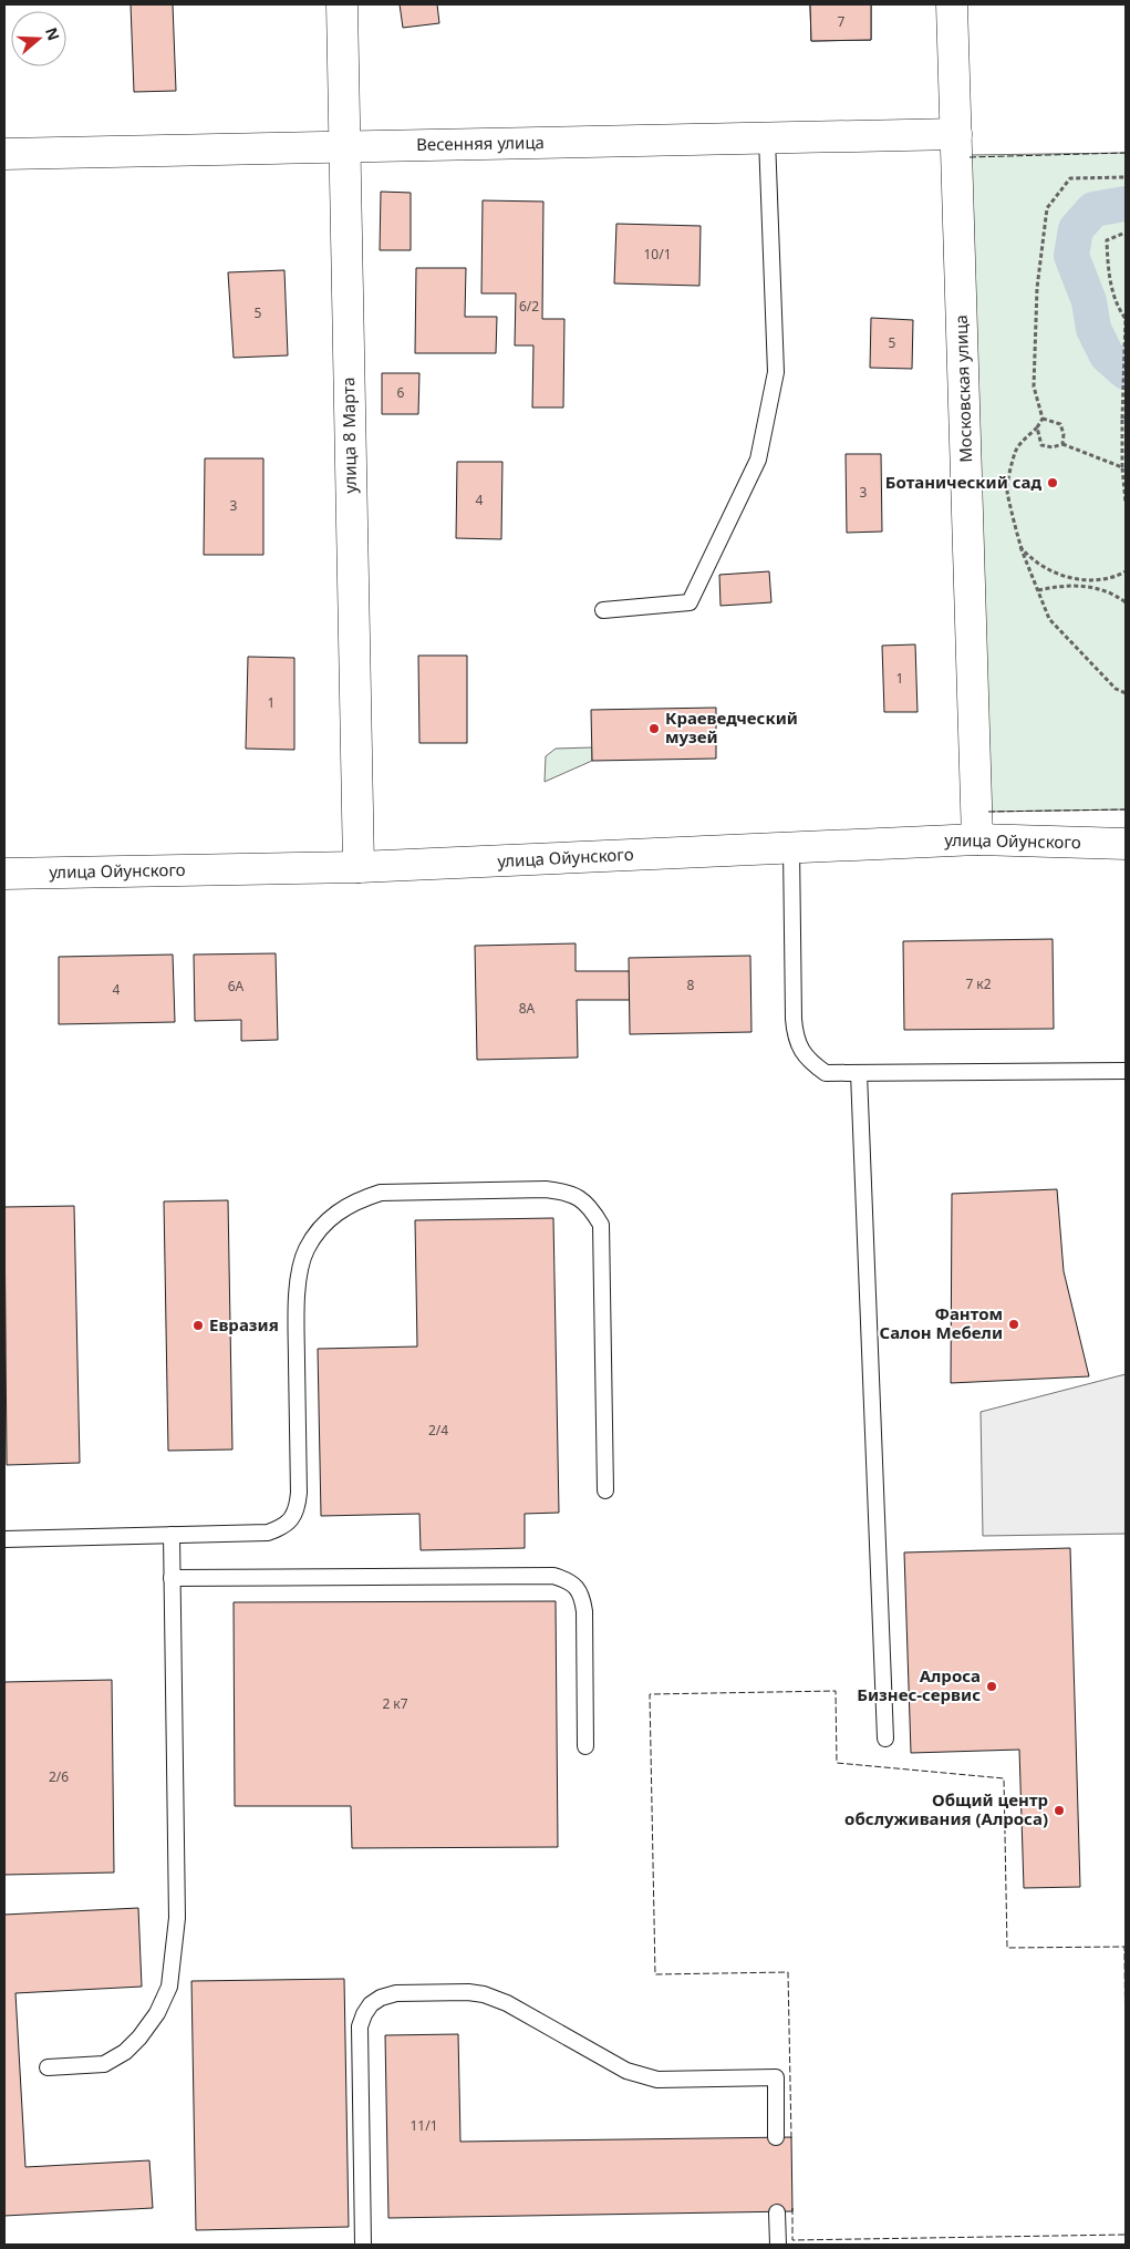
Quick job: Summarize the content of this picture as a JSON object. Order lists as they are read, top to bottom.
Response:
{
  "streets": {
    "street": [
      "Весенняя улица",
      "Московская улица",
      "улица 8 Марта",
      "улица Ойунского"
    ]
  },
  "crossings": [
    ["Весенняя улица", "Московская улица"],
    ["Весенняя улица", "улица 8 Марта"],
    ["Московская улица", "улица Ойунского"],
    ["улица 8 Марта", "улица Ойунского"]
  ],
  "places": [
    "Ботанический сад",
    "Краеведческий музей",
    "Фантом Салон Мебели",
    "Евразия",
    "Алроса Бизнес-сервис",
    "Общий центр обслуживания (Алроса)"
  ],
  "house_numbers": [
    "7",
    "10/1",
    "6/2",
    "5",
    "5",
    "6",
    "3",
    "4",
    "3",
    "1",
    "1",
    "7 к2",
    "8",
    "6А",
    "4",
    "8А",
    "2/4",
    "2 к7",
    "2/6",
    "11/1"
  ],
  "north": "right"
}
